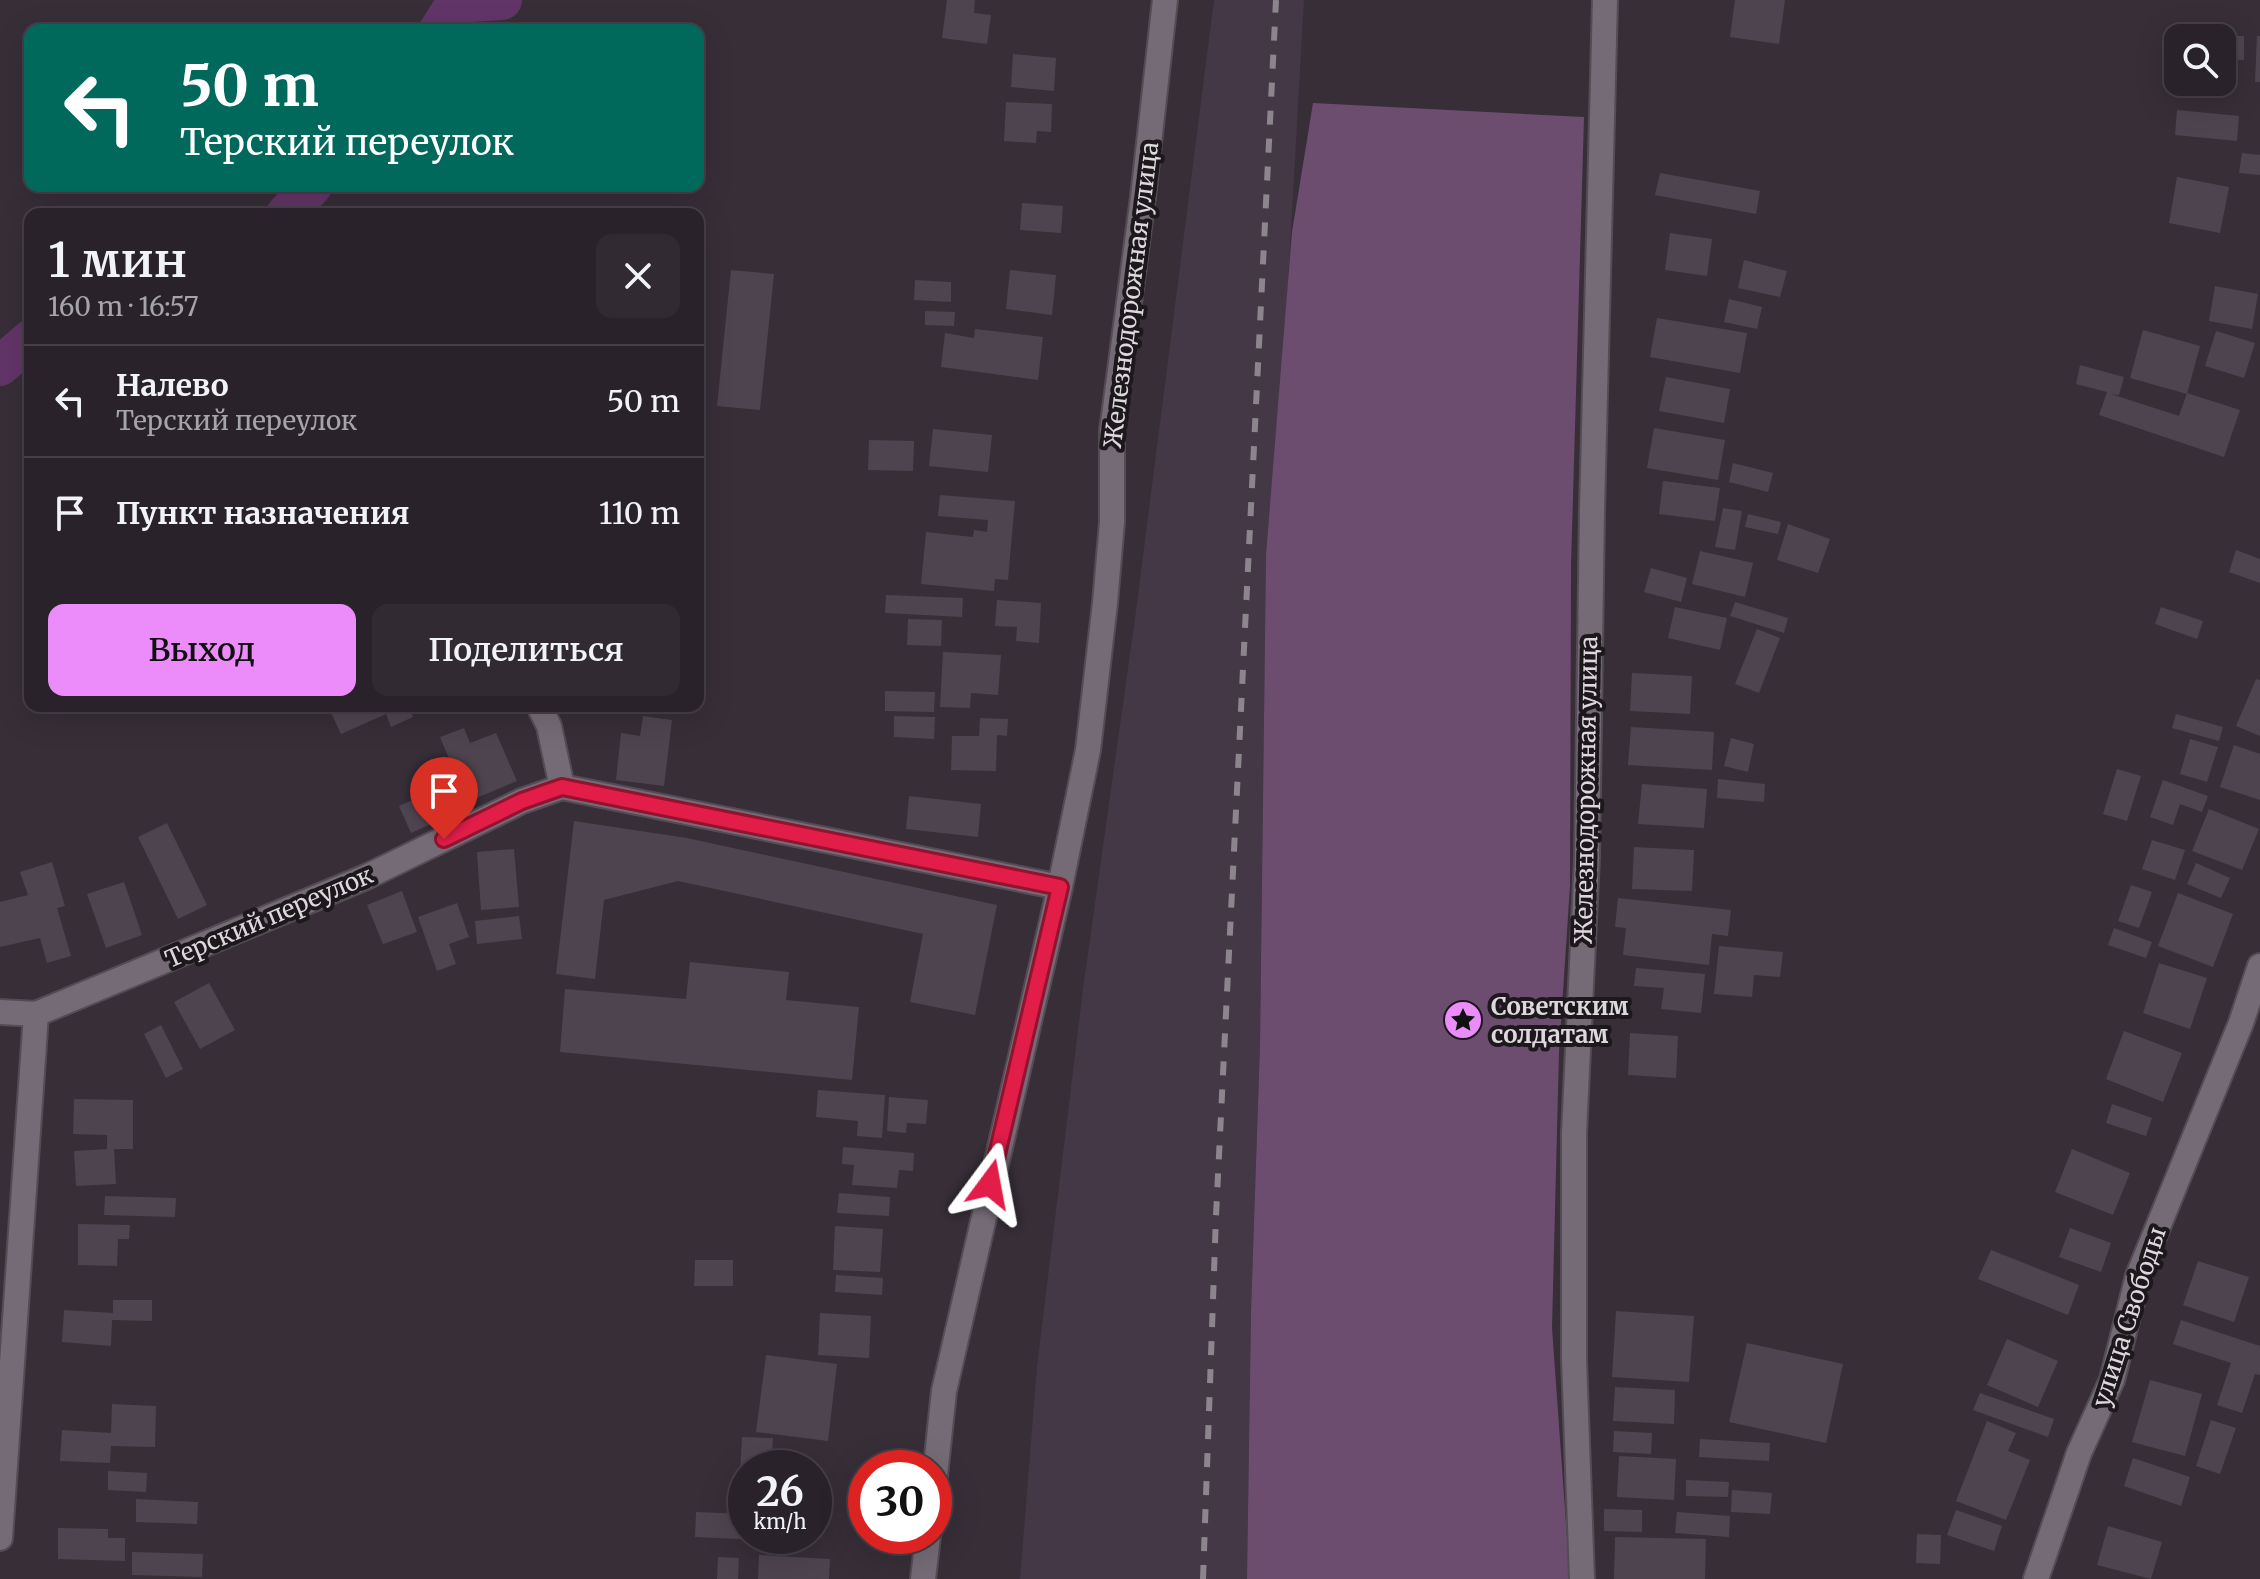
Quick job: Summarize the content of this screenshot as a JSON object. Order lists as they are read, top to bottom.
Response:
{
  "streets": {
    "street": ["Железнодорожная улица", "Терский переулок", "улица Свободы"]
  },
  "places": {
    "place": ["Советским солдатам"]
  },
  "page": {
    "turn": ["50 m", "Терский переулок"],
    "heading": ["1 мин", "160 m · 16:57"],
    "list": [
      {
        "name": "Налево",
        "note": "Терский переулок",
        "value": "50 m"
      },
      {
        "name": "Пункт назначения",
        "value": "110 m"
      }
    ],
    "buttons": ["Выход", "Поделиться"],
    "speed": "26 km/h",
    "limit": "30"
  }
}
